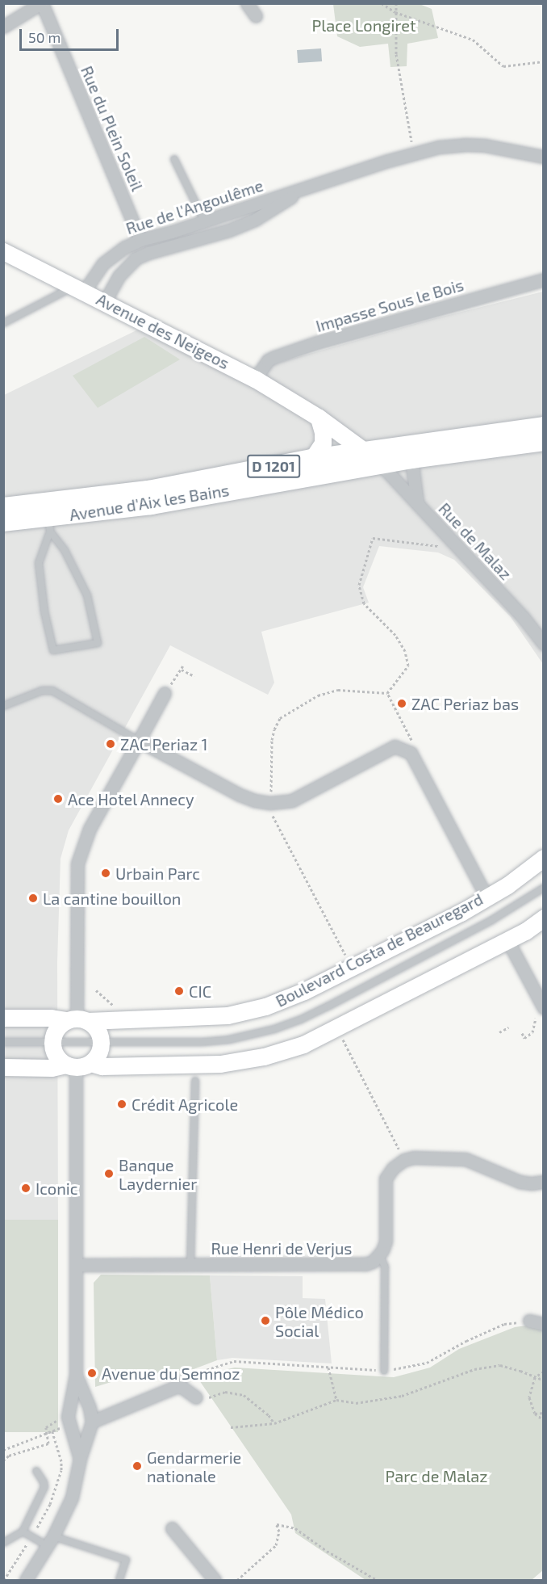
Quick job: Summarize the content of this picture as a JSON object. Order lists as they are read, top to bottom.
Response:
{
  "streets": {
    "main road": ["D 1201", "Avenue d'Aix les Bains"],
    "street": [
      "Rue du Plein Soleil",
      "Rue de l'Angoulême",
      "Impasse Sous le Bois",
      "Avenue des Neigeos",
      "Rue de Malaz",
      "Boulevard Costa de Beauregard",
      "Rue Henri de Verjus"
    ]
  },
  "crossings": [
    ["Rue du Plein Soleil", "Rue de l'Angoulême"],
    ["Rue de l'Angoulême", "Avenue des Neigeos"],
    ["Impasse Sous le Bois", "Avenue des Neigeos"],
    ["Avenue des Neigeos", "Avenue d'Aix les Bains"],
    ["Avenue d'Aix les Bains", "Rue de Malaz"]
  ],
  "parks": ["Place Longiret", "Parc de Malaz"],
  "places": [
    "ZAC Periaz bas",
    "ZAC Periaz 1",
    "Ace Hotel Annecy",
    "Urbain Parc",
    "La cantine bouillon",
    "CIC",
    "Crédit Agricole",
    "Banque Laydernier",
    "Iconic",
    "Pôle Médico Social",
    "Avenue du Semnoz",
    "Gendarmerie nationale"
  ],
  "scale_bar": "50 m"
}
